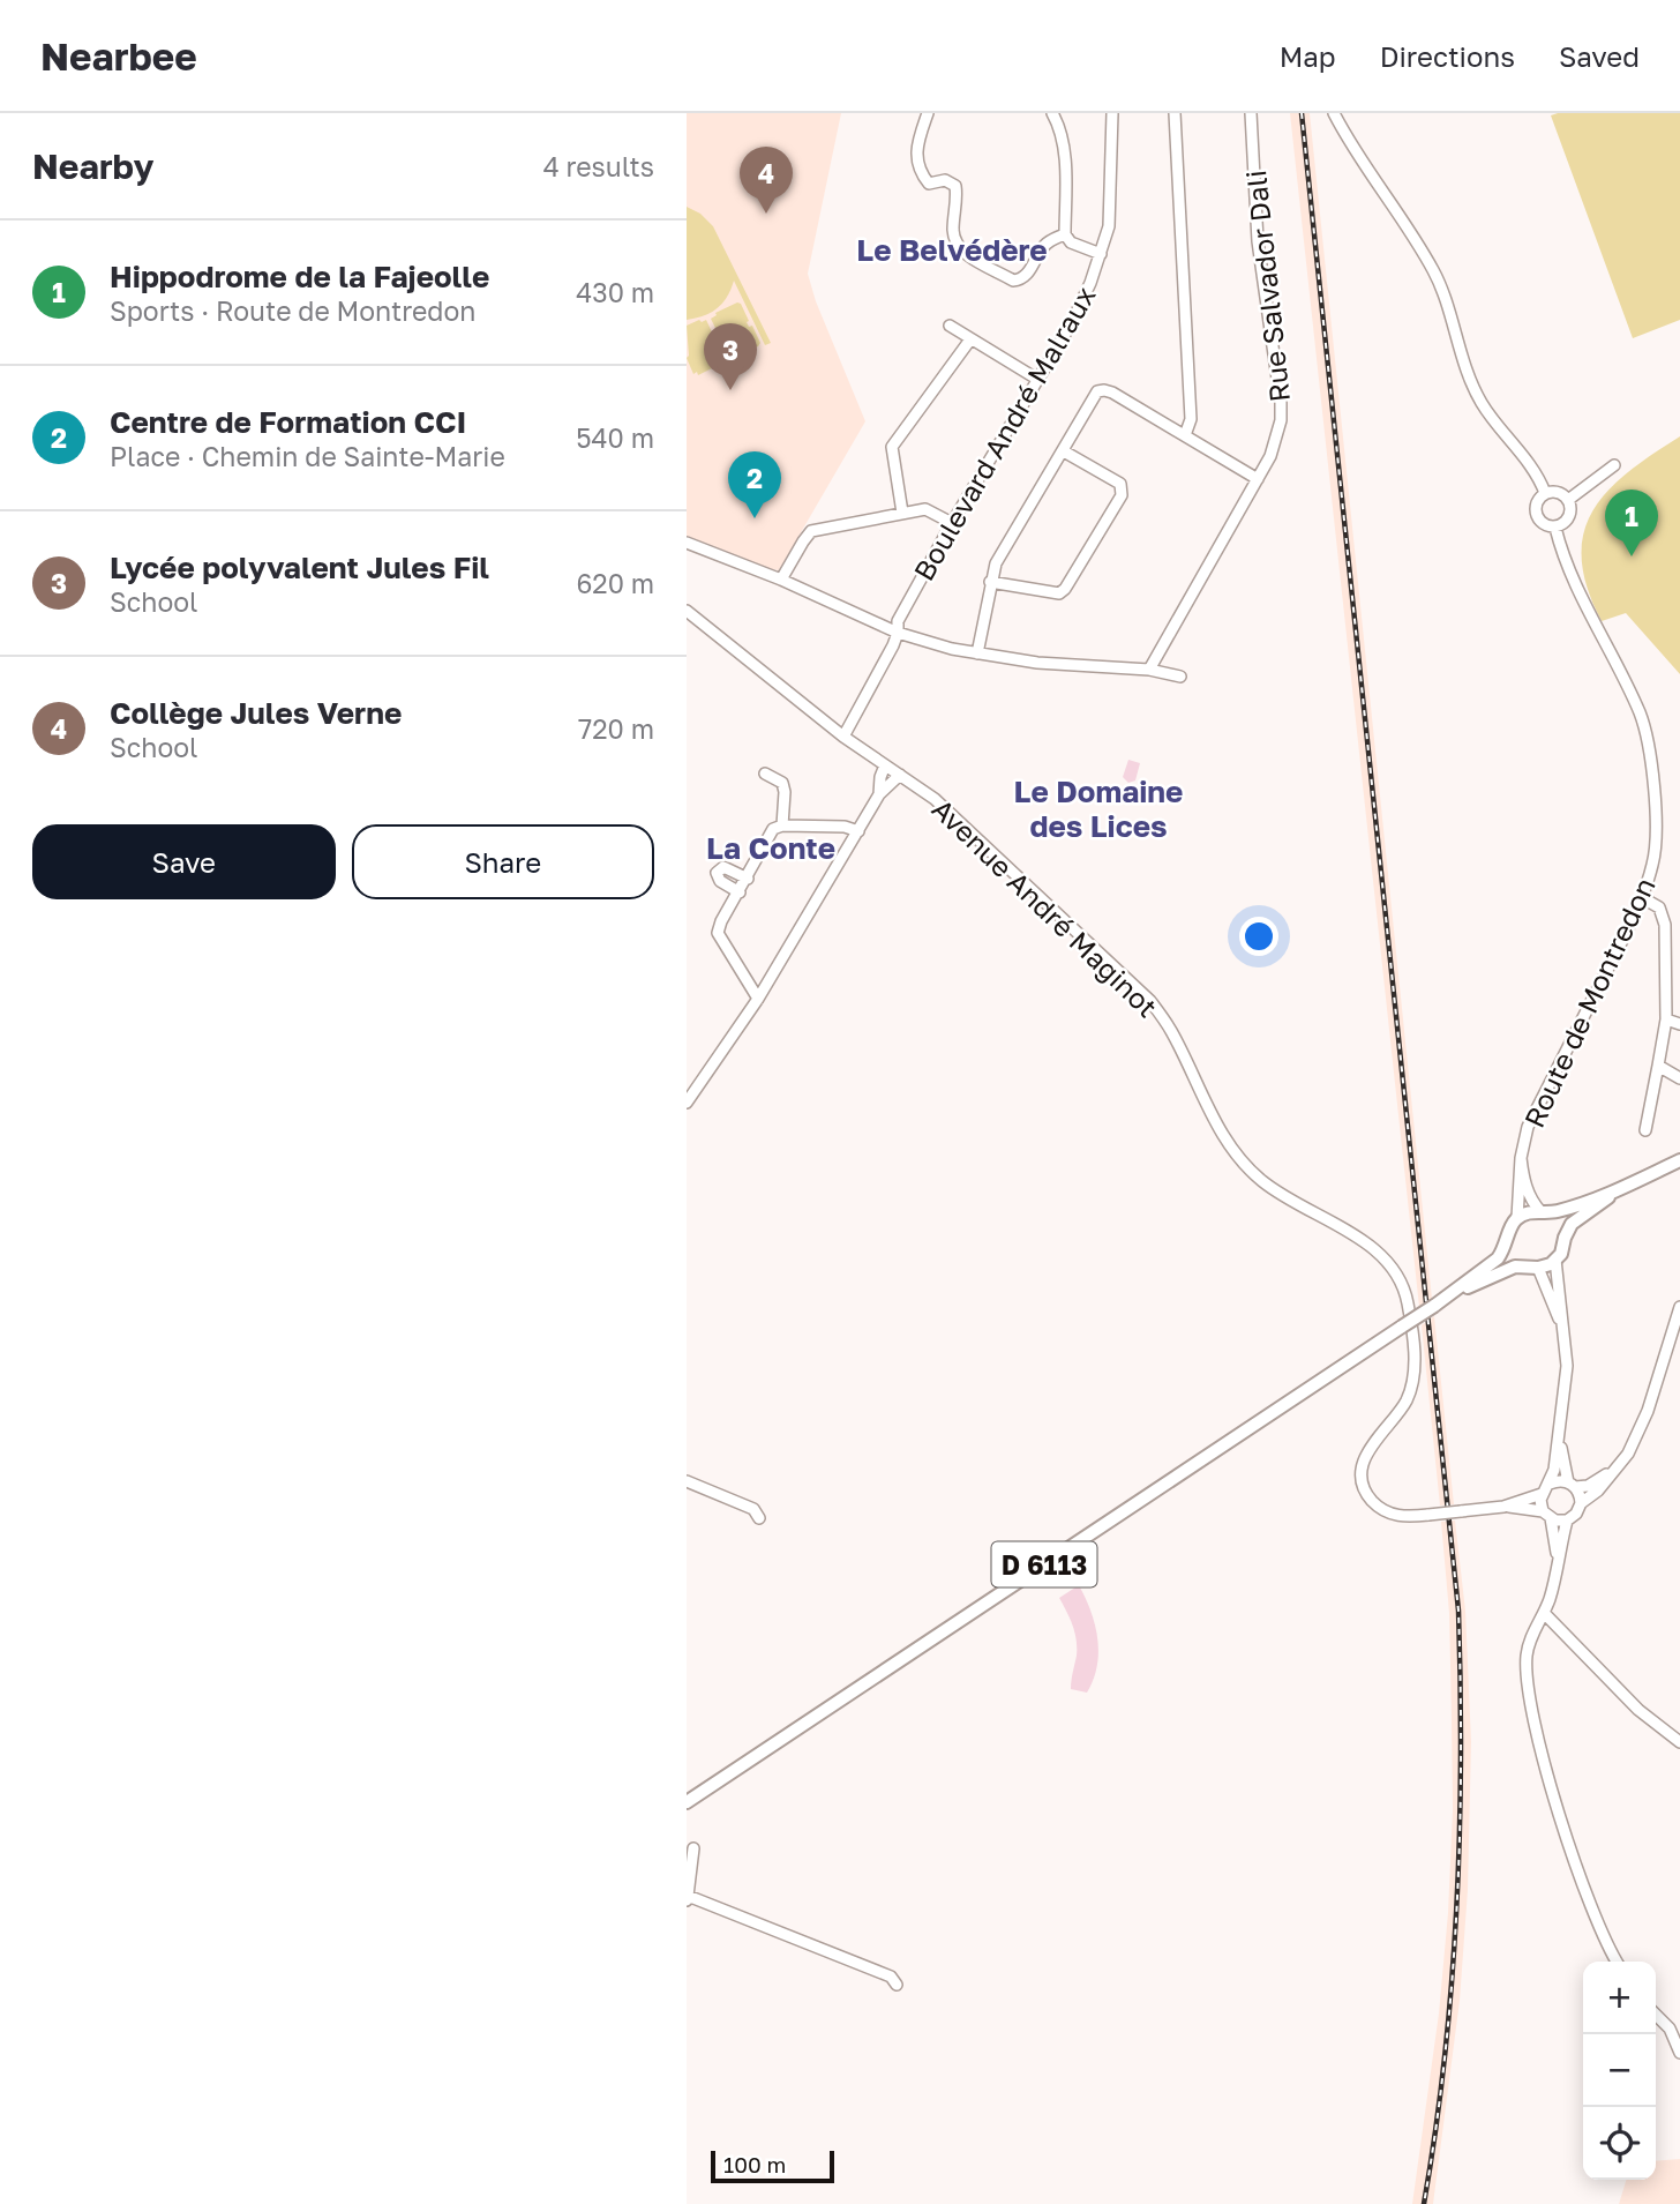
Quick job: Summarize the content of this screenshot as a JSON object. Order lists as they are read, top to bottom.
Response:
{
  "streets": {
    "main road": ["D 6113"],
    "street": [
      "Rue Salvador Dali",
      "Boulevard André Malraux",
      "Avenue André Maginot",
      "Route de Montredon"
    ]
  },
  "crossings": [
    ["Boulevard André Malraux", "Avenue André Maginot"],
    ["Route de Montredon", "D 6113"]
  ],
  "districts": ["Le Belvédère", "Le Domaine des Lices", "La Conte"],
  "scale_bar": "100 m",
  "page": {
    "header": "Nearbee",
    "nav": ["Map", "Directions", "Saved"],
    "heading": ["Nearby", "4 results"],
    "pins": [
      "4",
      "3",
      "2",
      "1"
    ],
    "list": [
      {
        "mark": "1",
        "name": "Hippodrome de la Fajeolle",
        "note": "Sports · Route de Montredon",
        "value": "430 m"
      },
      {
        "mark": "2",
        "name": "Centre de Formation CCI",
        "note": "Place · Chemin de Sainte-Marie",
        "value": "540 m"
      },
      {
        "mark": "3",
        "name": "Lycée polyvalent Jules Fil",
        "note": "School",
        "value": "620 m"
      },
      {
        "mark": "4",
        "name": "Collège Jules Verne",
        "note": "School",
        "value": "720 m"
      }
    ],
    "buttons": ["Save", "Share"],
    "map_buttons": ["+", "−"],
    "scale": "100 m"
  }
}
